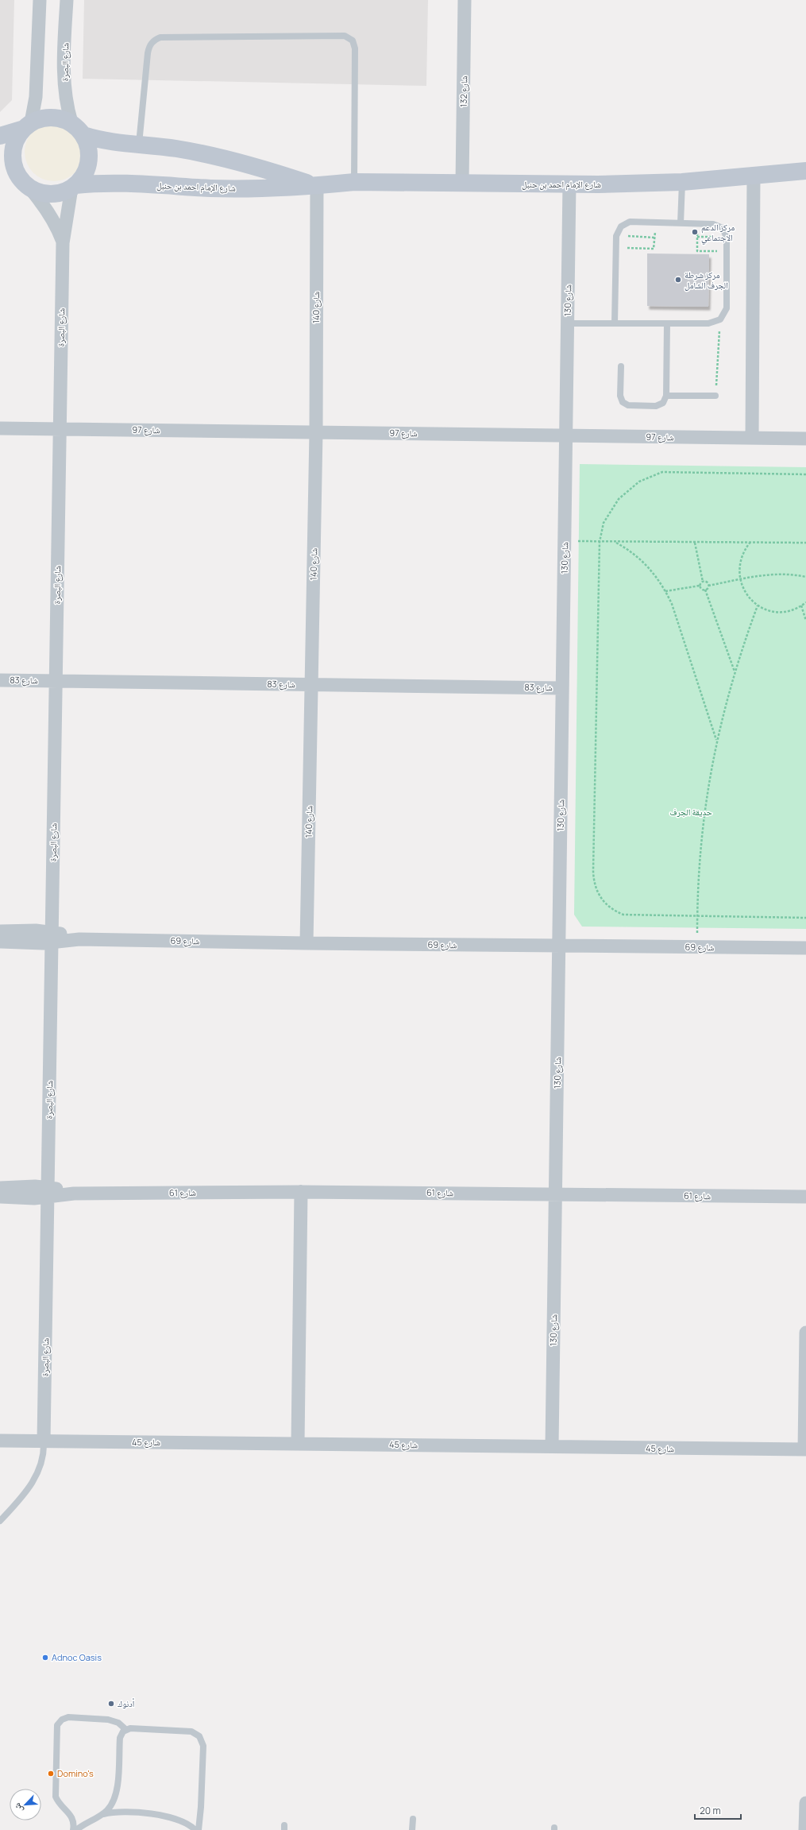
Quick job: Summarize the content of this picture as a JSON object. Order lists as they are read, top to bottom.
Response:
{
  "streets": {
    "street": [
      "شارع البصرة",
      "شارع 132",
      "شارع الإمام احمد بن حنبل",
      "شارع 130",
      "شارع 140",
      "شارع 97",
      "شارع 83",
      "شارع 69",
      "شارع 61",
      "شارع 45"
    ]
  },
  "crossings": [
    ["شارع البصرة", "شارع الإمام احمد بن حنبل"],
    ["شارع البصرة", "شارع 97"],
    ["شارع البصرة", "شارع 83"],
    ["شارع البصرة", "شارع 69"],
    ["شارع البصرة", "شارع 61"],
    ["شارع البصرة", "شارع 45"],
    ["شارع 132", "شارع الإمام احمد بن حنبل"],
    ["شارع الإمام احمد بن حنبل", "شارع 130"],
    ["شارع الإمام احمد بن حنبل", "شارع 140"],
    ["شارع 130", "شارع 97"],
    ["شارع 130", "شارع 83"],
    ["شارع 130", "شارع 69"],
    ["شارع 130", "شارع 61"],
    ["شارع 130", "شارع 45"],
    ["شارع 140", "شارع 97"],
    ["شارع 140", "شارع 83"],
    ["شارع 140", "شارع 69"]
  ],
  "parks": ["حديقة الجرف"],
  "places": [
    "مركز الدعم الاجتماعي",
    "مركز شرطة الجرف الشامل",
    "Adnoc Oasis",
    "أدنوك",
    "Domino's"
  ],
  "scale_bar": "20 m",
  "north": "bottom left"
}
